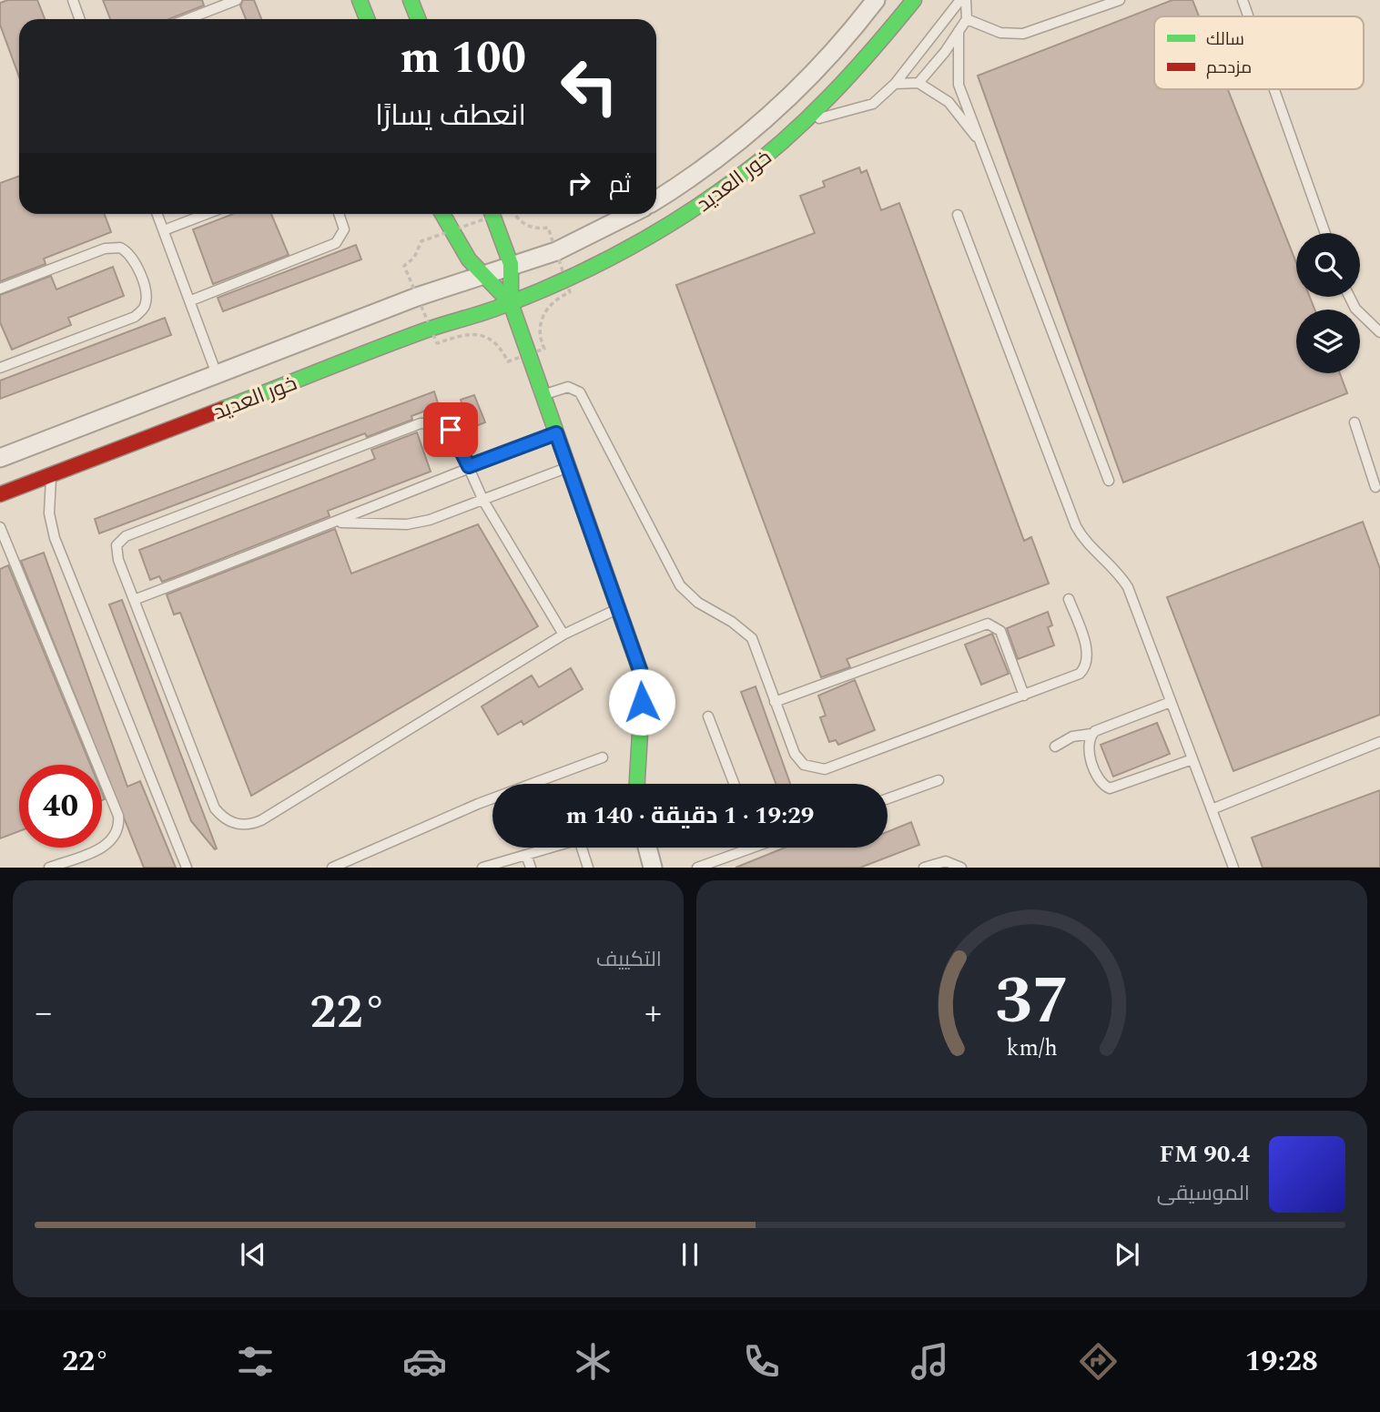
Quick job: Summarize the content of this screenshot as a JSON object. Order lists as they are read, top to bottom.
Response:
{
  "streets": {
    "street": ["خور العديد"]
  },
  "legend": ["سالك", "مزدحم"],
  "page": {
    "turn": ["100 m", "انعطف يسارًا"],
    "then": "ثم",
    "limit": "40",
    "trip": "19:29 · 1 دقيقة · 140 m",
    "tile": "التكييف",
    "heat": ["−", "22°", "+"],
    "song": ["90.4 FM", "الموسيقى"],
    "tabs": ["19:28", "22°"],
    "gauge": ["37", "km/h"]
  }
}
